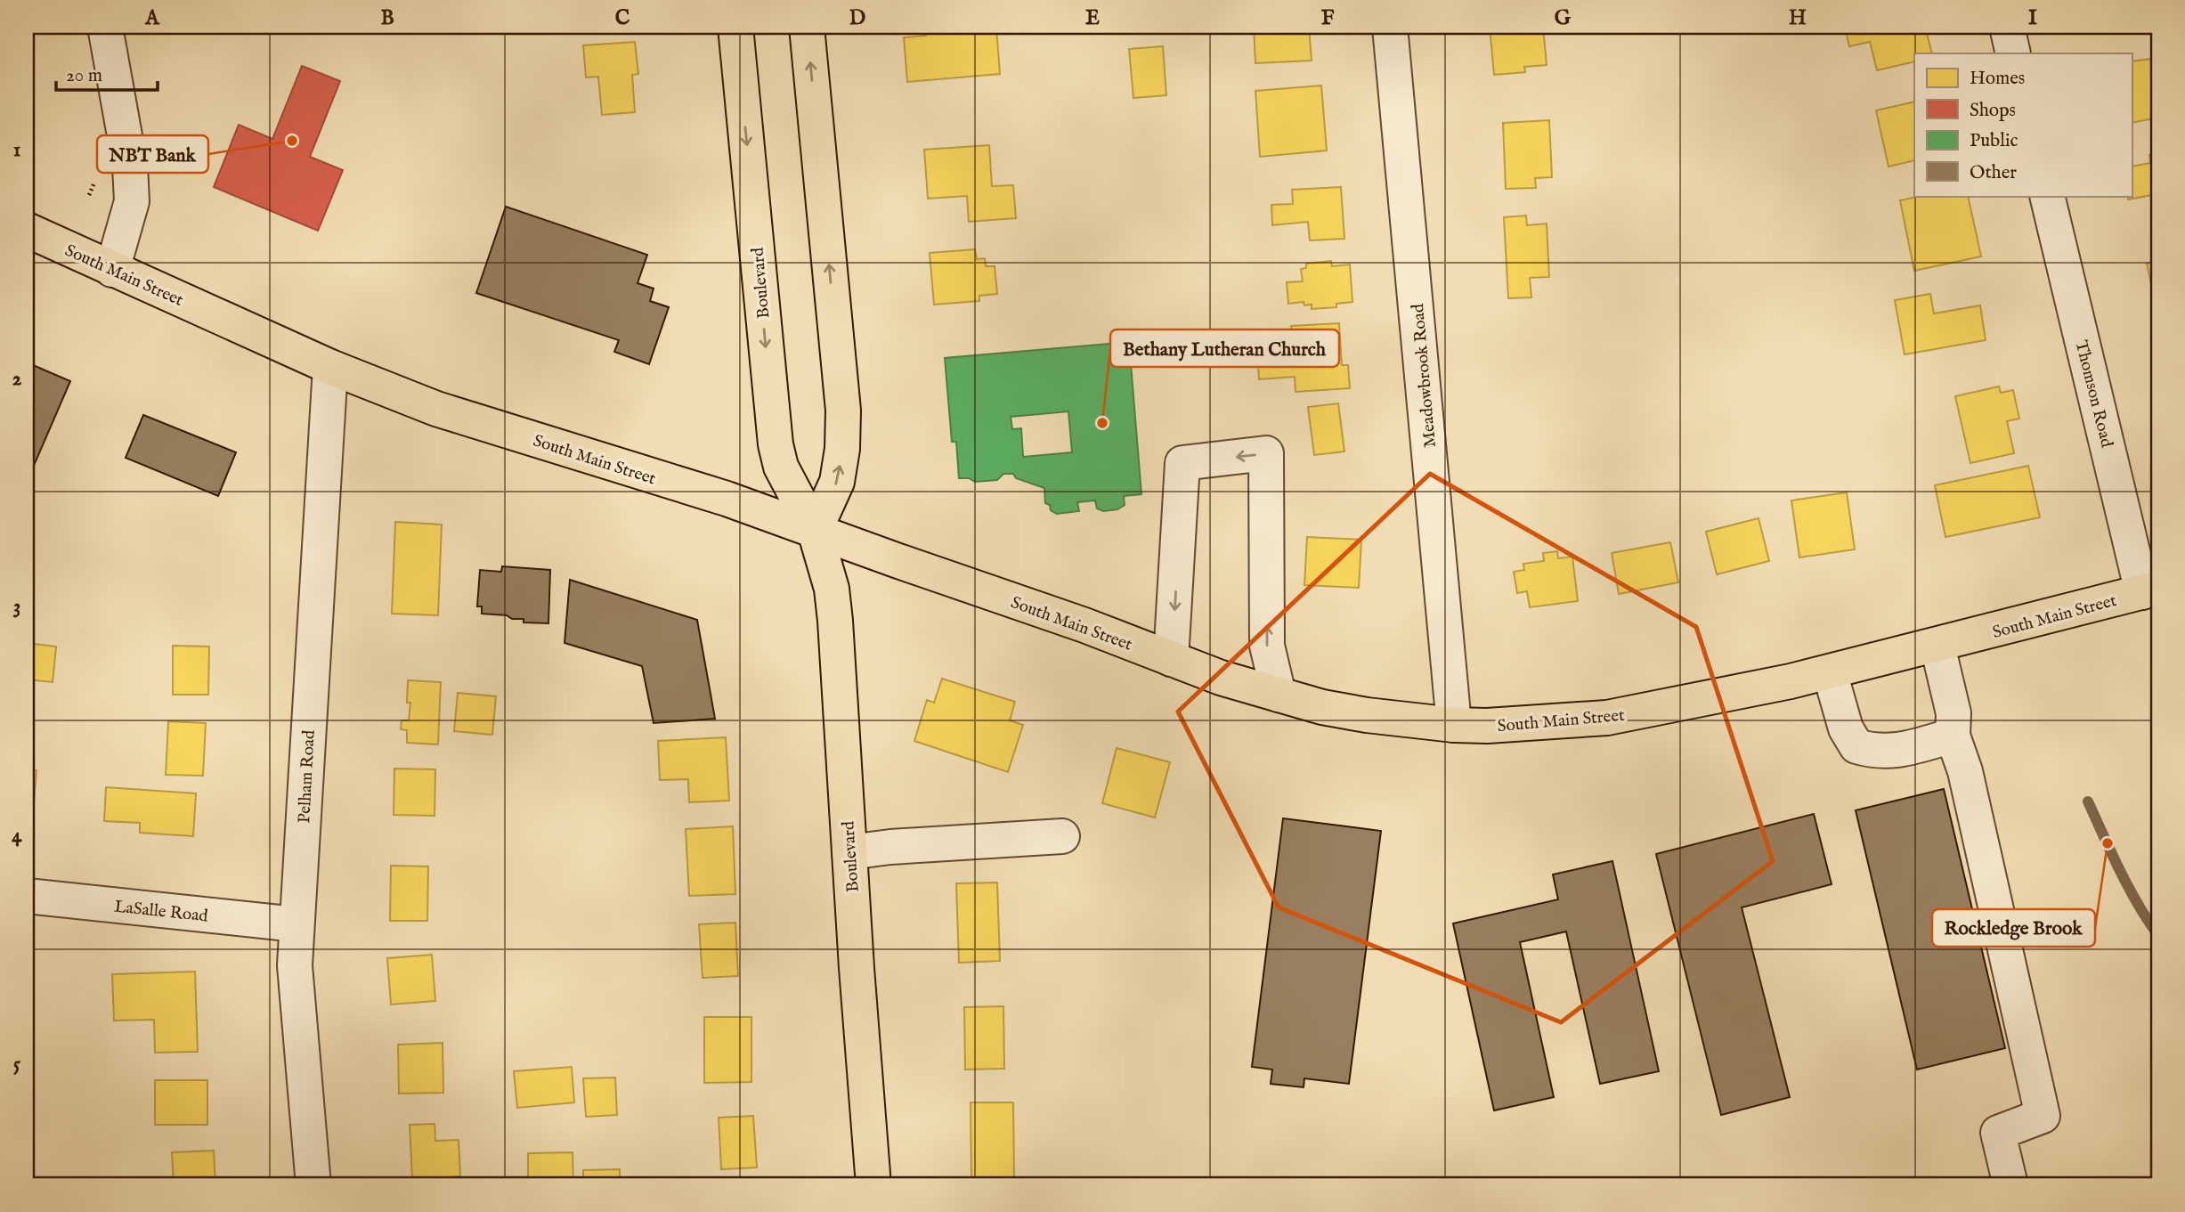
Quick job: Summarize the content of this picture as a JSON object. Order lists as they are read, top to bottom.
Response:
{
  "streets": {
    "main road": ["South Main Street", "Boulevard"],
    "street": [
      "Meadowbrook Road",
      "Thomson Road",
      "Pelham Road",
      "LaSalle Road"
    ]
  },
  "crossings": [
    ["South Main Street", "Boulevard"],
    ["South Main Street", "Meadowbrook Road"],
    ["South Main Street", "Thomson Road"],
    ["South Main Street", "Pelham Road"],
    ["Pelham Road", "LaSalle Road"]
  ],
  "places": ["NBT Bank", "Bethany Lutheran Church", "Rockledge Brook"],
  "legend": [
    "Homes",
    "Shops",
    "Public",
    "Other"
  ],
  "scale_bar": "20 m",
  "grid": {
    "columns": [
      "A",
      "B",
      "C",
      "D",
      "E",
      "F",
      "G",
      "H",
      "I"
    ],
    "rows": [
      "1",
      "2",
      "3",
      "4",
      "5"
    ]
  }
}
